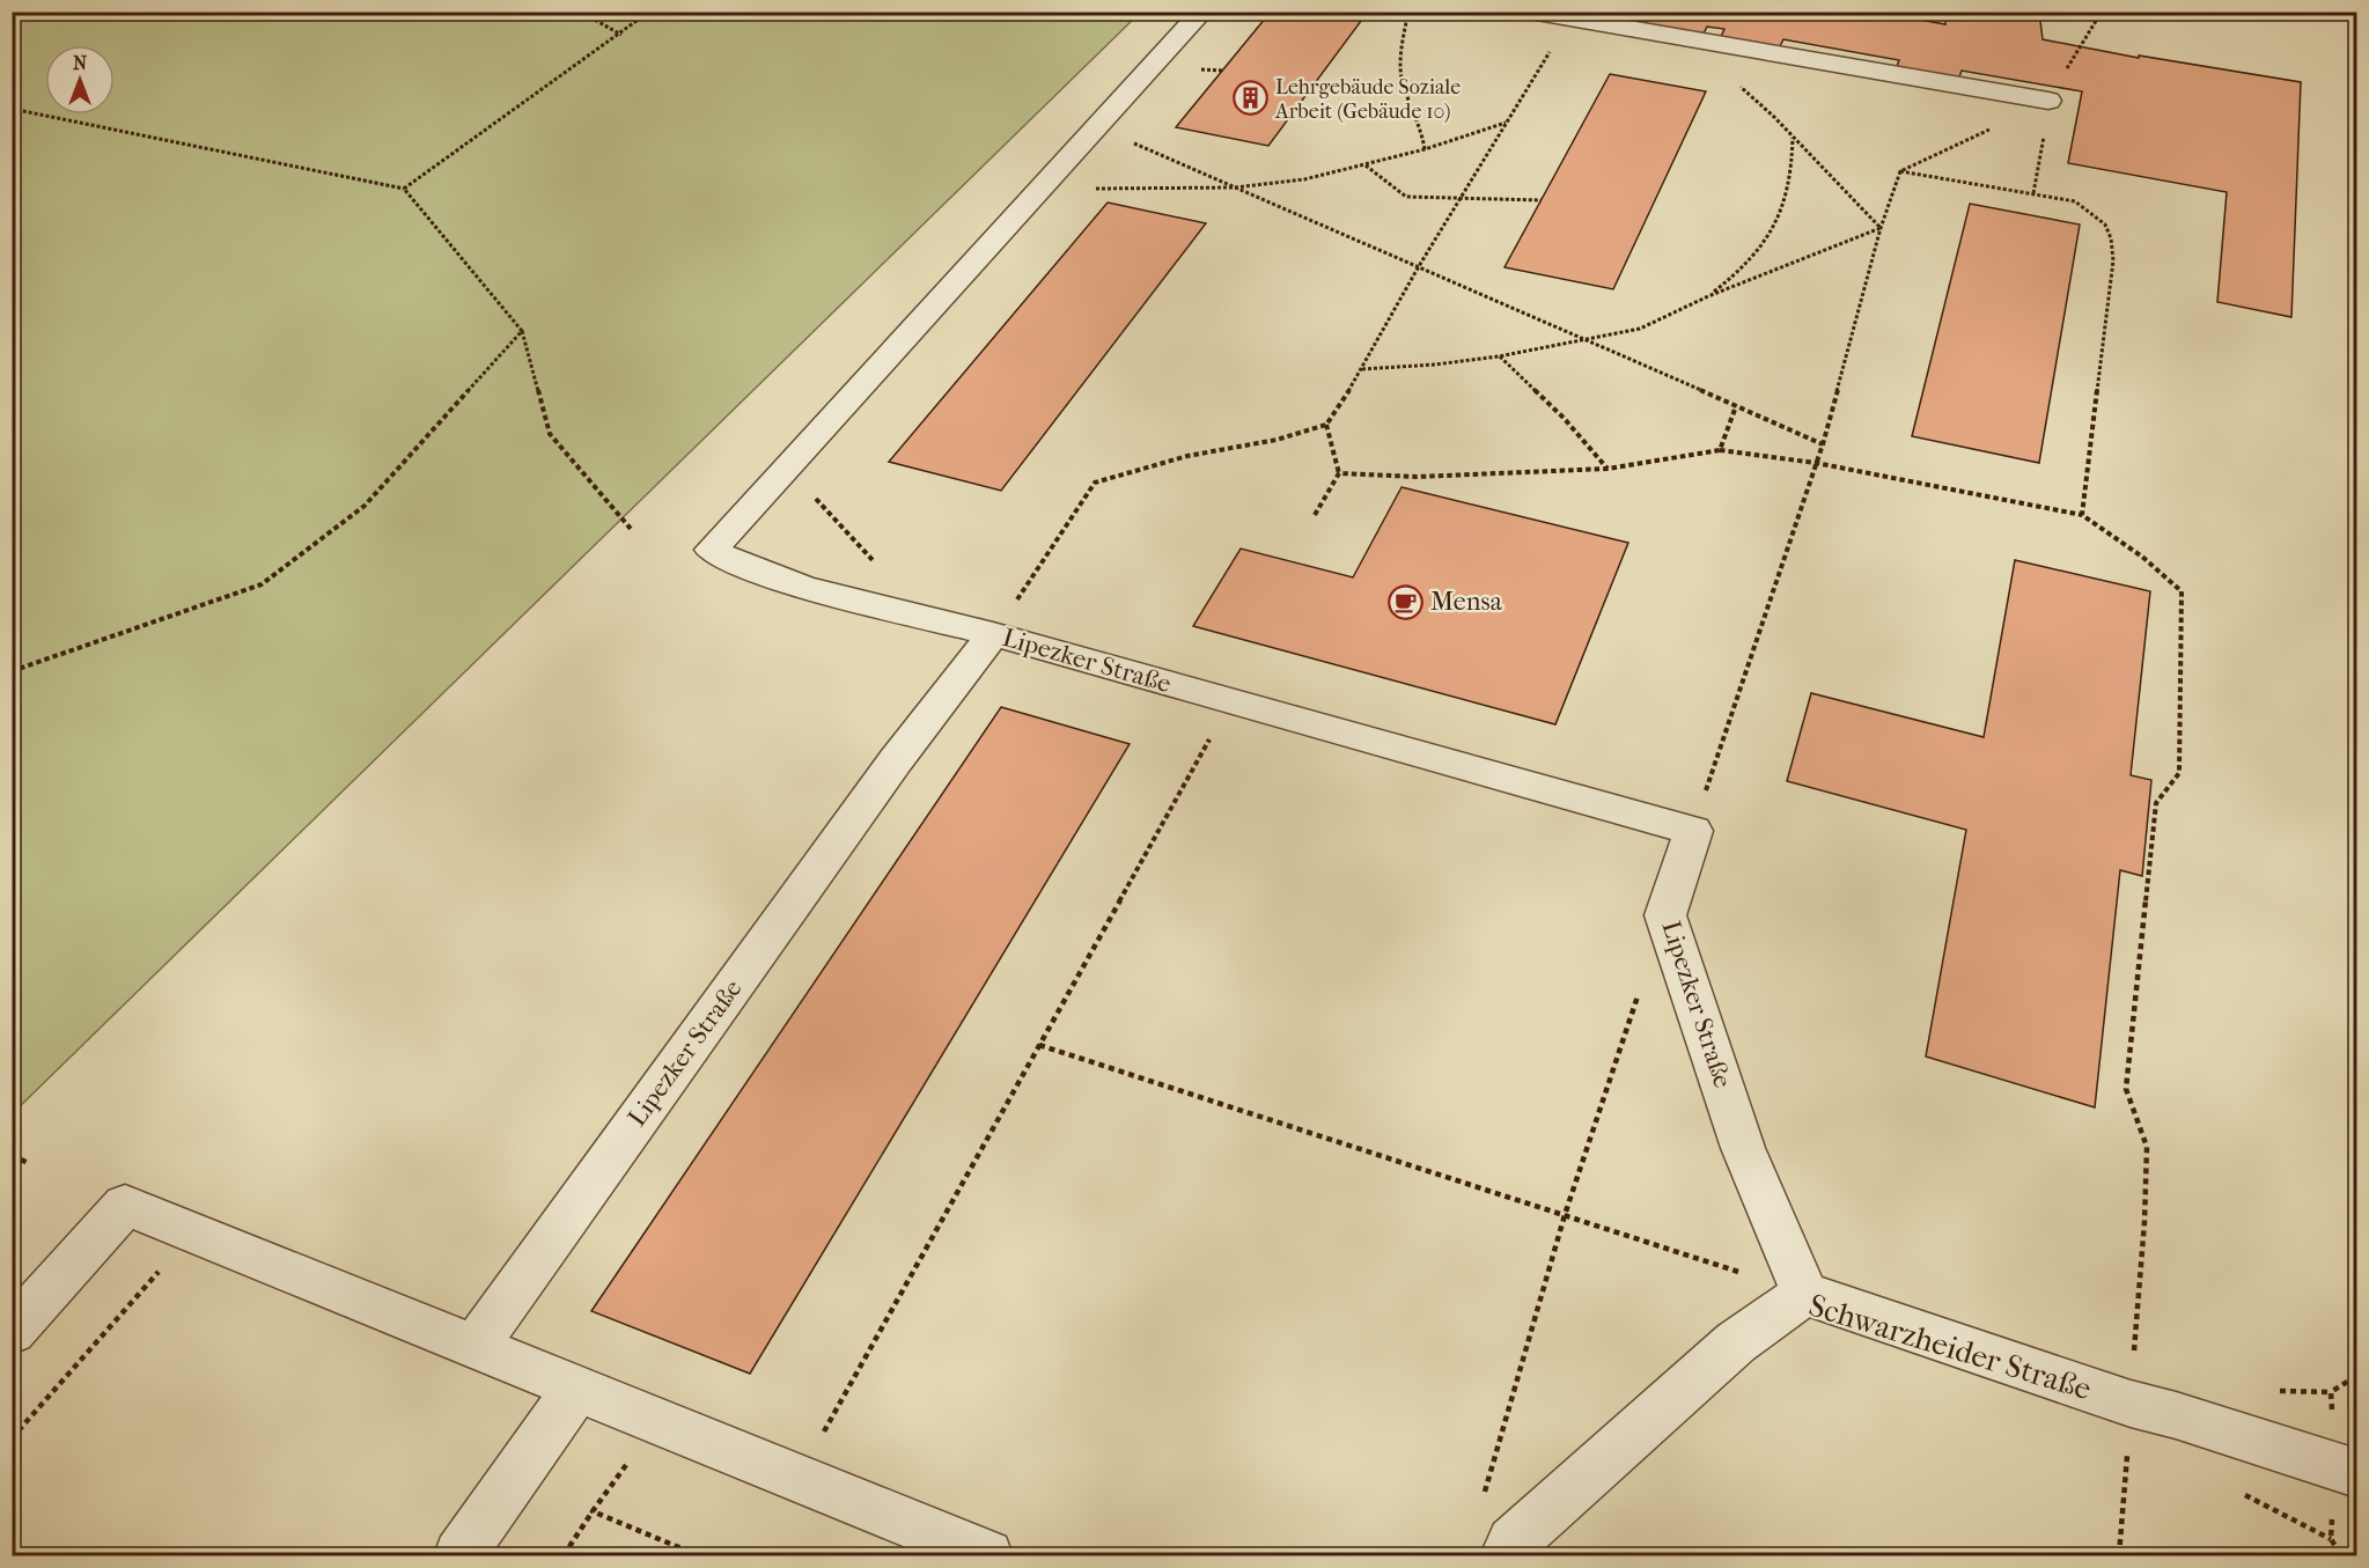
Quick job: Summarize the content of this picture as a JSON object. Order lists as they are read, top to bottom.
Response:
{
  "streets": {
    "street": ["Lipezker Straße", "Schwarzheider Straße"]
  },
  "crossings": [
    ["Lipezker Straße", "Schwarzheider Straße"]
  ],
  "places": {
    "building": ["Lehrgebäude Soziale Arbeit (Gebäude 10)"],
    "cafe": ["Mensa"]
  },
  "north": "top"
}
